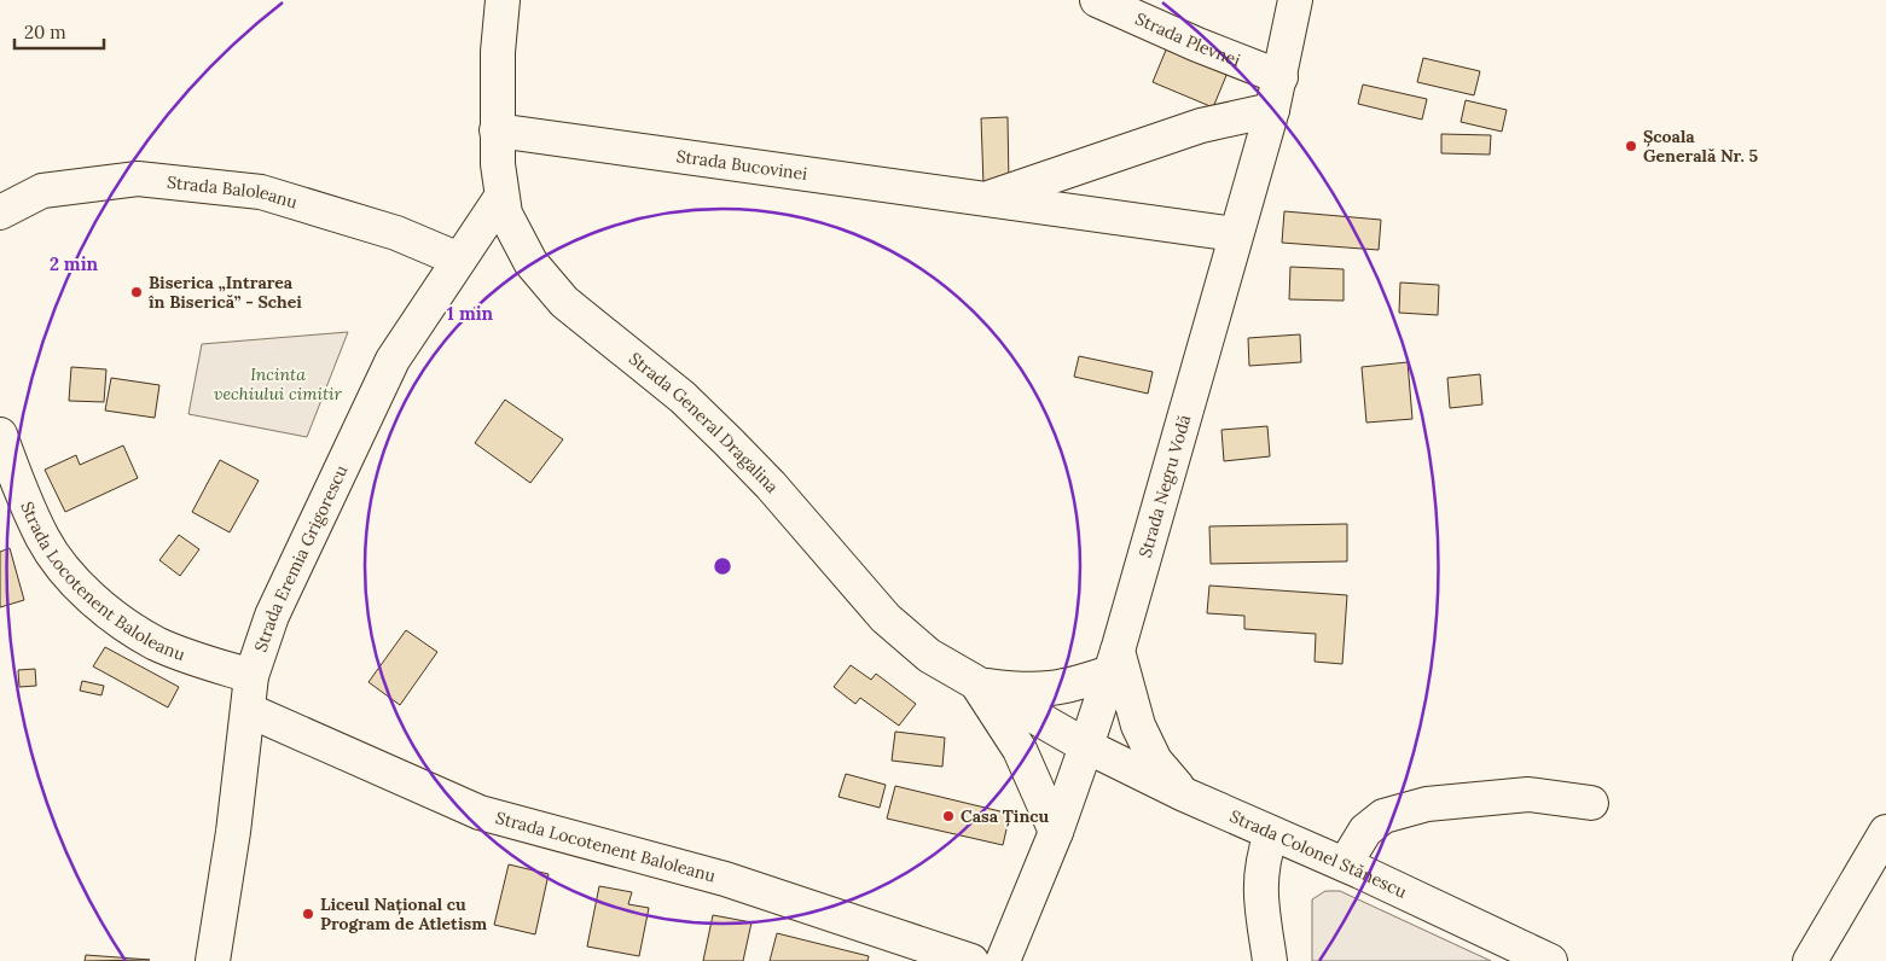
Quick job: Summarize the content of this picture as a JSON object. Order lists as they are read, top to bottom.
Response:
{
  "streets": {
    "main road": [
      "Strada Plevnei",
      "Strada Bucovinei",
      "Strada Baloleanu",
      "Strada General Dragalina",
      "Strada Negru Vodă",
      "Strada Eremia Grigorescu",
      "Strada Locotenent Baloleanu",
      "Strada Colonel Stănescu"
    ]
  },
  "crossings": [
    ["Strada Plevnei", "Strada Negru Vodă"],
    ["Strada Bucovinei", "Strada General Dragalina"],
    ["Strada Bucovinei", "Strada Negru Vodă"],
    ["Strada Baloleanu", "Strada Eremia Grigorescu"],
    ["Strada General Dragalina", "Strada Negru Vodă"],
    ["Strada General Dragalina", "Strada Eremia Grigorescu"],
    ["Strada General Dragalina", "Strada Colonel Stănescu"],
    ["Strada Negru Vodă", "Strada Colonel Stănescu"],
    ["Strada Eremia Grigorescu", "Strada Locotenent Baloleanu"]
  ],
  "parks": ["Incinta vechiului cimitir"],
  "places": [
    "Școala Generală Nr. 5",
    "Biserica „Intrarea în Biserică” - Schei",
    "Casa Țincu",
    "Liceul Național cu Program de Atletism"
  ],
  "scale_bar": "20 m",
  "rings": ["2 min", "1 min"]
}
